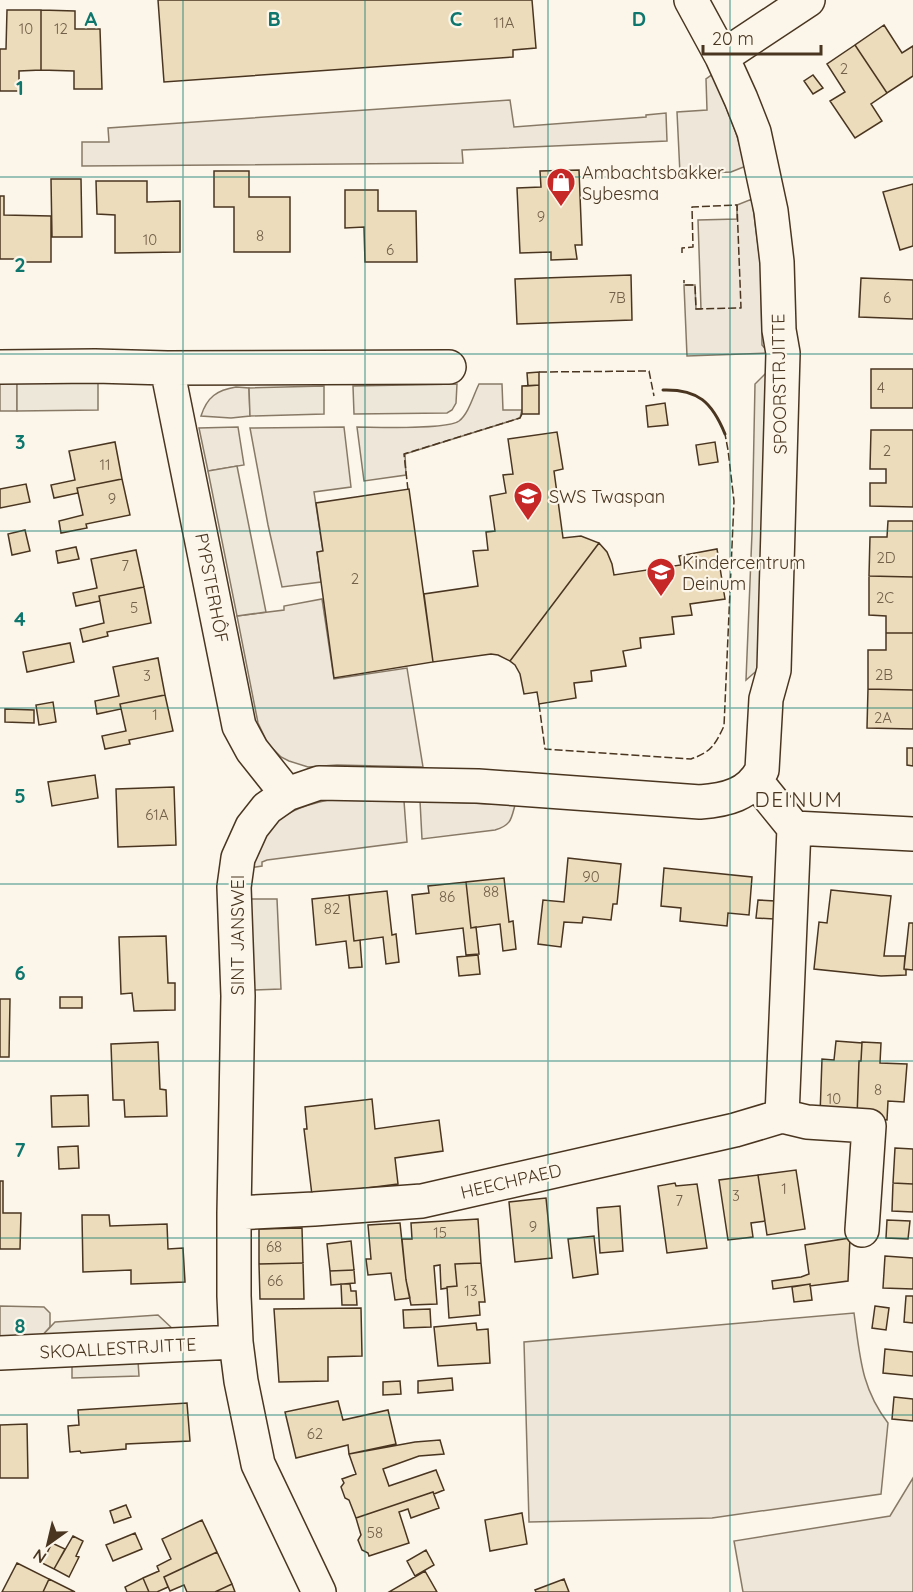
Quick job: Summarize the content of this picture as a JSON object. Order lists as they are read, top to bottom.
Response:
{
  "streets": {
    "street": [
      "SPOORSTRJITTE",
      "PYPSTERHÔF",
      "SINT JANSWEI",
      "HEECHPAED",
      "SKOALLESTRJITTE"
    ]
  },
  "crossings": [
    ["SPOORSTRJITTE", "SINT JANSWEI"],
    ["PYPSTERHÔF", "SINT JANSWEI"],
    ["SINT JANSWEI", "HEECHPAED"],
    ["SINT JANSWEI", "SKOALLESTRJITTE"]
  ],
  "districts": ["DEINUM"],
  "places": {
    "shop": ["Ambachtsbakker Sybesma"],
    "school or university": ["SWS Twaspan", "Kindercentrum Deinum"]
  },
  "house_numbers": [
    "11A",
    "10",
    "12",
    "2",
    "9",
    "8",
    "10",
    "6",
    "7B",
    "6",
    "4",
    "2",
    "11",
    "9",
    "2D",
    "7",
    "2",
    "2C",
    "5",
    "2B",
    "3",
    "1",
    "2A",
    "61A",
    "90",
    "88",
    "86",
    "82",
    "8",
    "10",
    "1",
    "3",
    "7",
    "9",
    "15",
    "68",
    "66",
    "13",
    "62",
    "58"
  ],
  "scale_bar": "20 m",
  "north": "bottom left",
  "grid": {
    "columns": [
      "A",
      "B",
      "C",
      "D"
    ],
    "rows": [
      "1",
      "2",
      "3",
      "4",
      "5",
      "6",
      "7",
      "8"
    ]
  }
}
